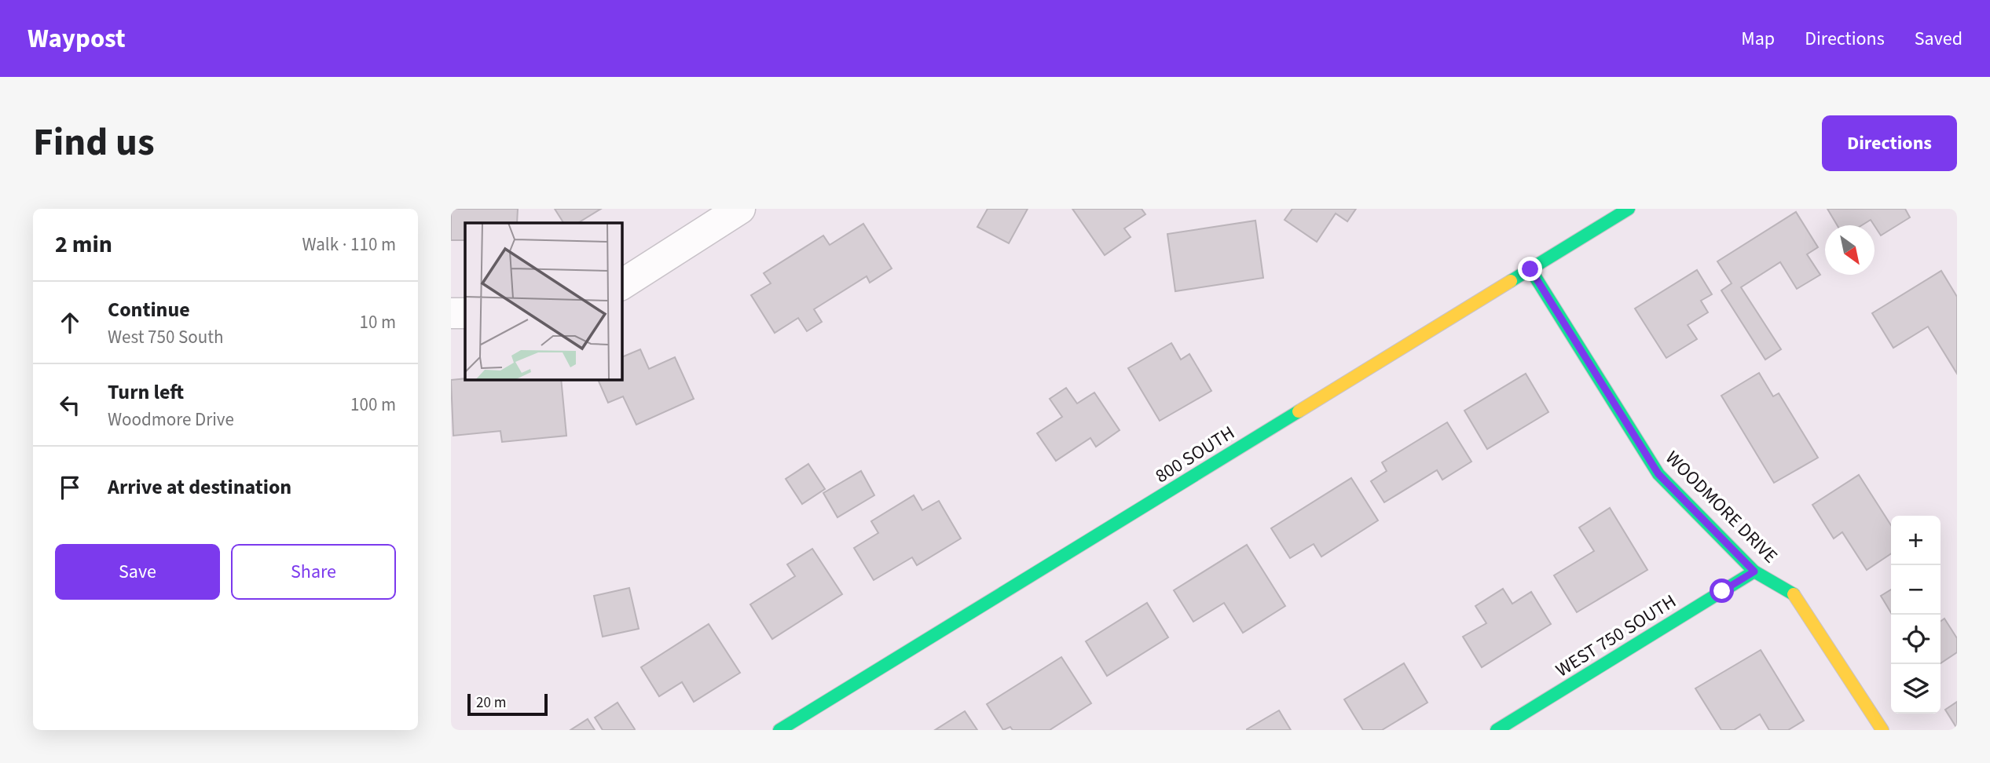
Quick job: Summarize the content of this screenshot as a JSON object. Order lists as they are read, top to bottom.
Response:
{
  "streets": {
    "street": ["800 SOUTH", "WOODMORE DRIVE", "WEST 750 SOUTH"]
  },
  "crossings": [
    ["800 SOUTH", "WOODMORE DRIVE"],
    ["WOODMORE DRIVE", "WEST 750 SOUTH"]
  ],
  "scale_bar": "20 m",
  "north": "bottom right",
  "page": {
    "header": "Waypost",
    "nav": ["Map", "Directions", "Saved"],
    "title": "Find us",
    "buttons": [
      "Directions",
      ["Save", "Share"]
    ],
    "heading": ["2 min", "Walk · 110 m"],
    "list": [
      ["Continue", "West 750 South", "10 m"],
      ["Turn left", "Woodmore Drive", "100 m"],
      "Arrive at destination"
    ],
    "map_buttons": ["+", "−"],
    "scale": "20 m"
  }
}
